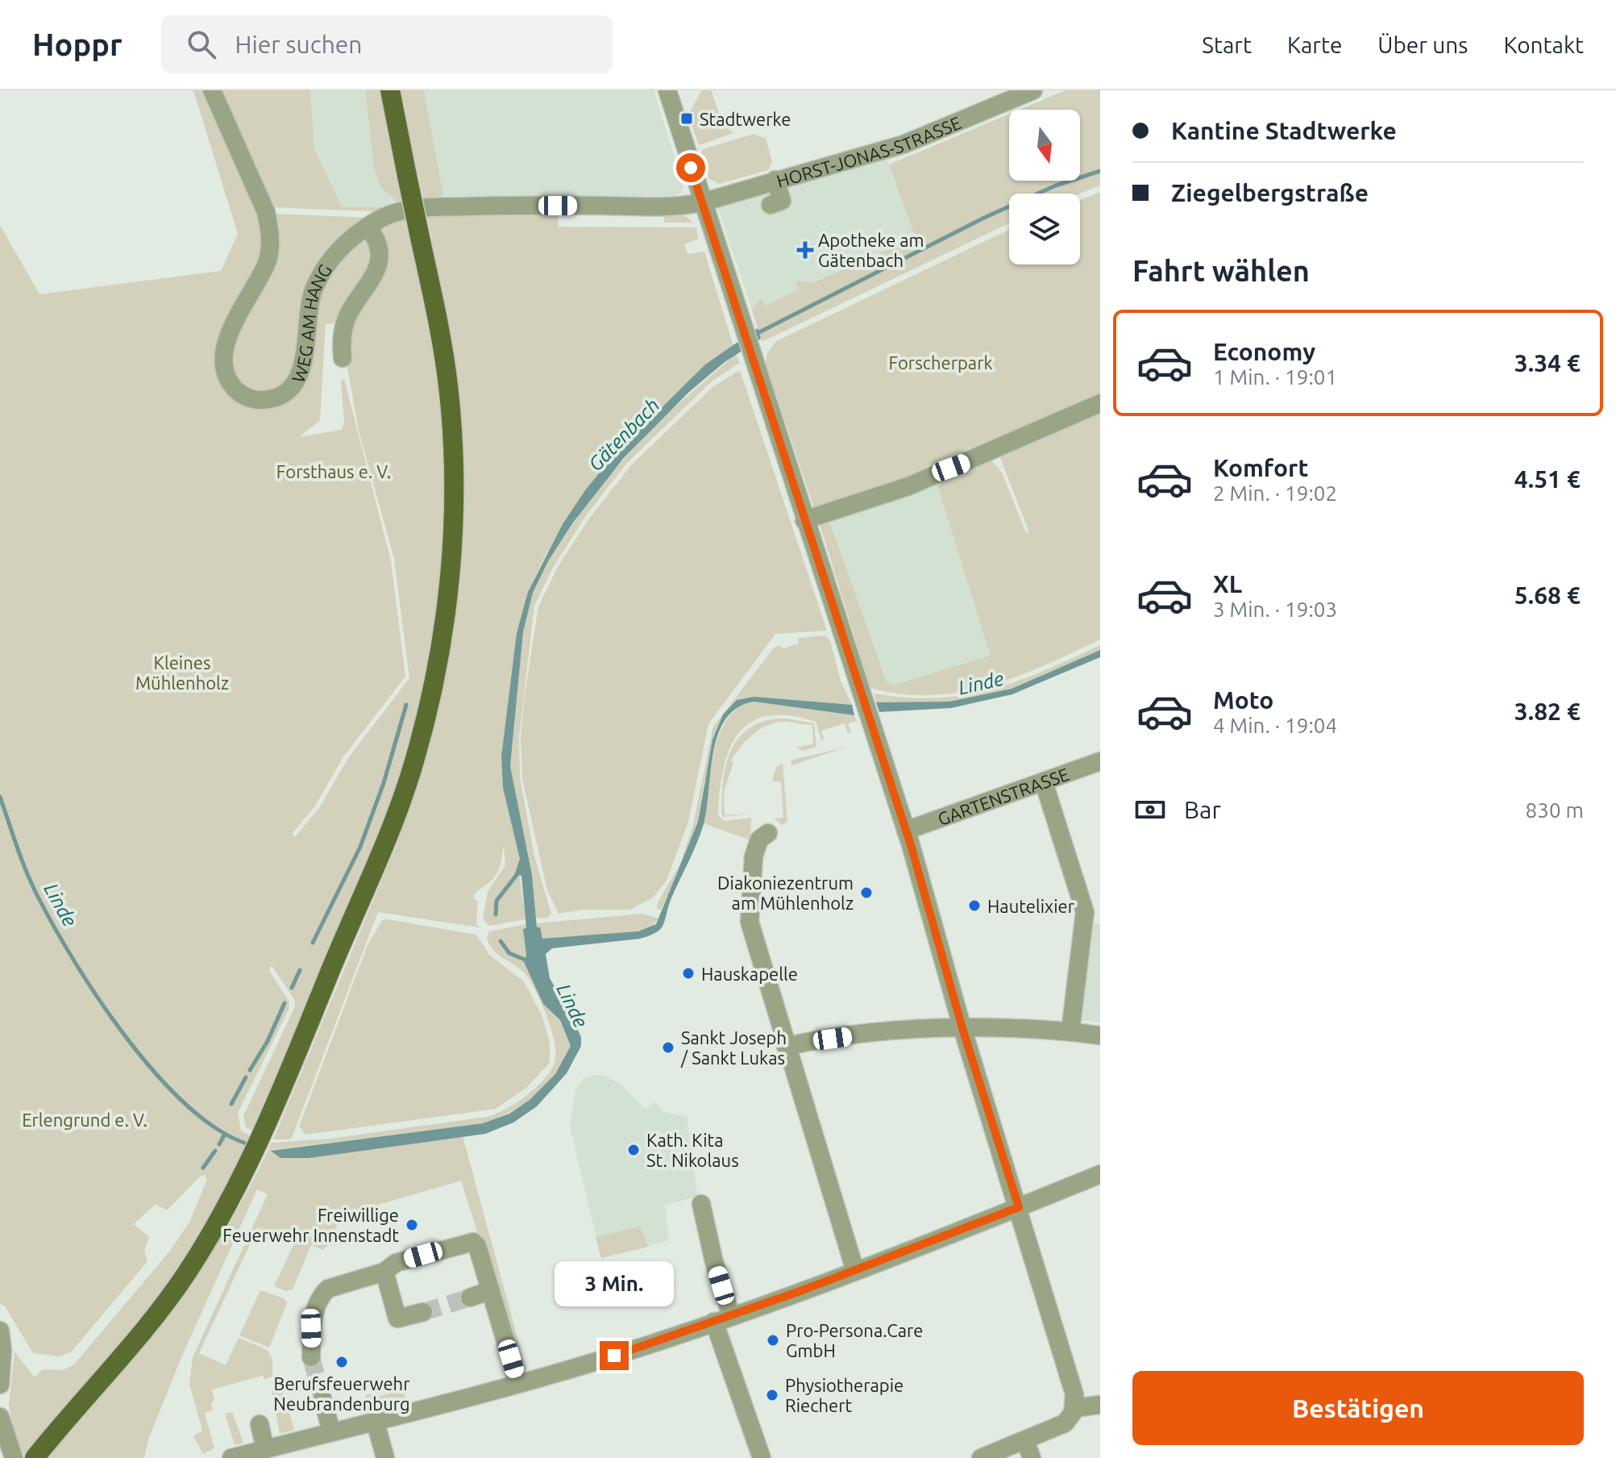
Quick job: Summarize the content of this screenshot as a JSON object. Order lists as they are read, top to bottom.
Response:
{
  "streets": {
    "street": ["HORST-JONAS-STRASSE", "WEG AM HANG", "GARTENSTRASSE"]
  },
  "crossings": [
    ["HORST-JONAS-STRASSE", "WEG AM HANG"]
  ],
  "water": ["Gätenbach", "Linde"],
  "parks": [
    "Forscherpark",
    "Forsthaus e. V.",
    "Kleines Mühlenholz",
    "Erlengrund e. V."
  ],
  "places": {
    "transit": ["Stadtwerke"],
    "health": ["Apotheke am Gätenbach"],
    "other": [
      "Diakoniezentrum am Mühlenholz",
      "Hautelixier",
      "Hauskapelle",
      "Sankt Joseph / Sankt Lukas",
      "Kath. Kita St. Nikolaus",
      "Freiwillige Feuerwehr Innenstadt",
      "Pro-Persona.Care GmbH",
      "Berufsfeuerwehr Neubrandenburg",
      "Physiotherapie Riechert"
    ]
  },
  "north": "bottom",
  "page": {
    "header": "Hoppr",
    "search": "Hier suchen",
    "nav": [
      "Start",
      "Karte",
      "Über uns",
      "Kontakt"
    ],
    "banner": ["Kantine Stadtwerke", "Ziegelbergstraße"],
    "heading": "Fahrt wählen",
    "list": [
      {
        "name": "Economy",
        "note": "1 Min. · 19:01",
        "value": "3.34 €"
      },
      {
        "name": "Komfort",
        "note": "2 Min. · 19:02",
        "value": "4.51 €"
      },
      {
        "name": "XL",
        "note": "3 Min. · 19:03",
        "value": "5.68 €"
      },
      {
        "name": "Moto",
        "note": "4 Min. · 19:04",
        "value": "3.82 €"
      }
    ],
    "pay": ["Bar", "830 m"],
    "bubble": "3 Min.",
    "buttons": "Bestätigen"
  }
}
